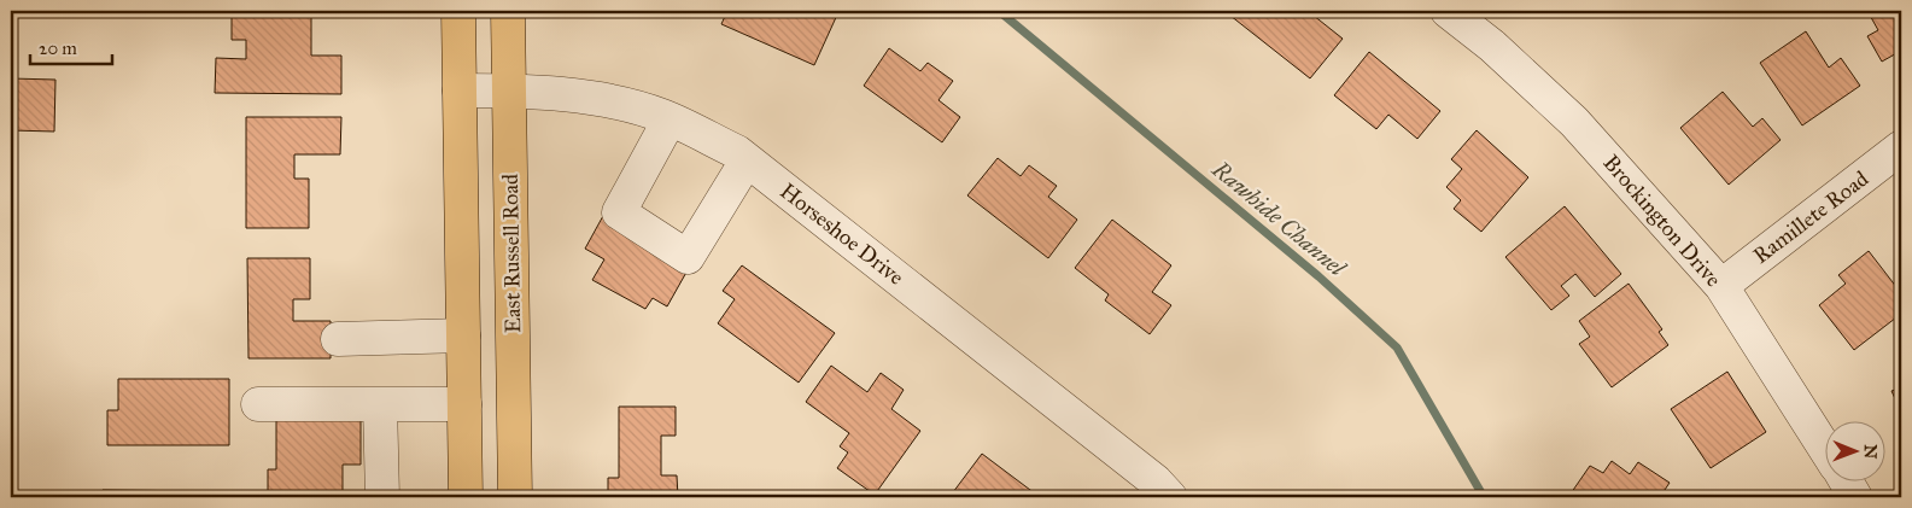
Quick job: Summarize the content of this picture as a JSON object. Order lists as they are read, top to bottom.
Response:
{
  "streets": {
    "main road": ["East Russell Road"],
    "street": ["Ramillete Road", "Brockington Drive", "Horseshoe Drive"]
  },
  "crossings": [
    ["Ramillete Road", "Brockington Drive"],
    ["Horseshoe Drive", "East Russell Road"]
  ],
  "water": ["Rawhide Channel"],
  "scale_bar": "20 m",
  "north": "right"
}
